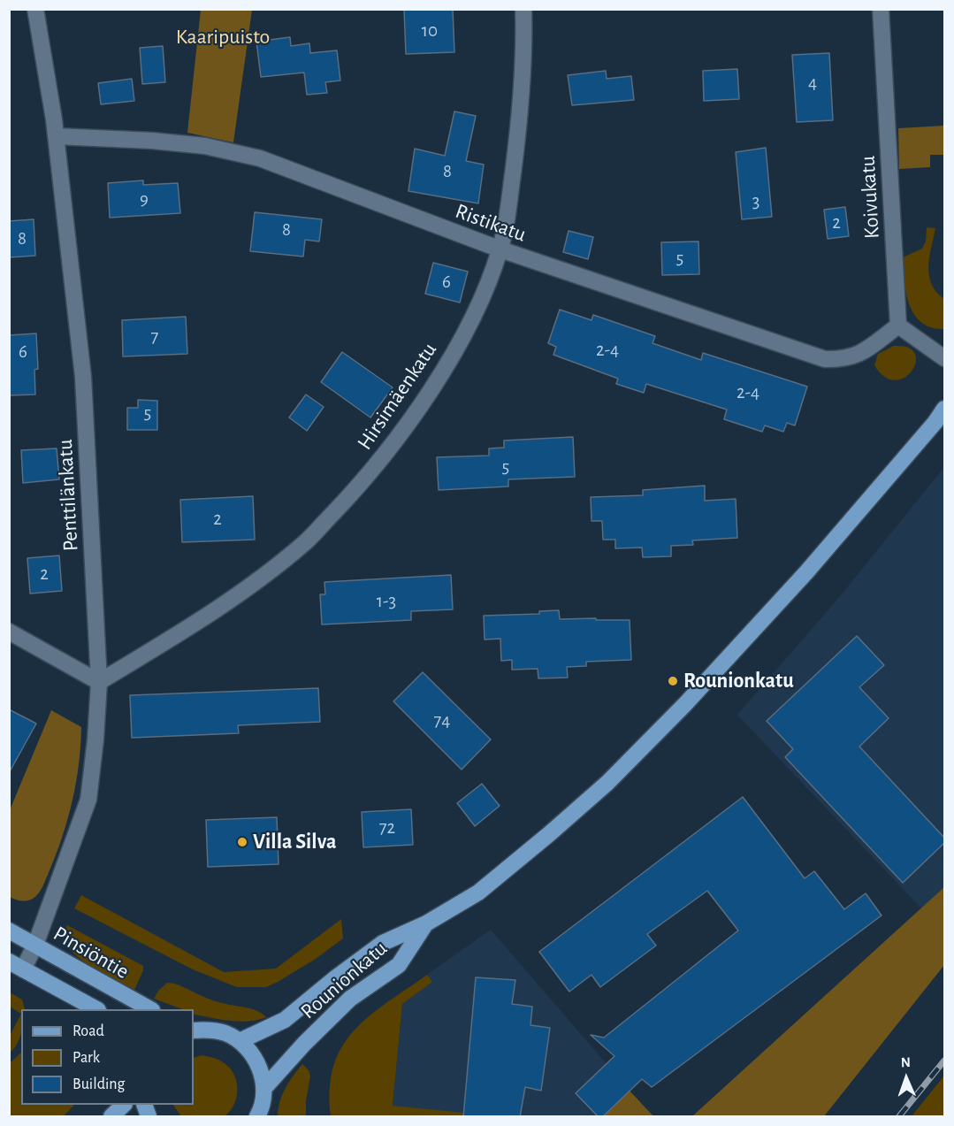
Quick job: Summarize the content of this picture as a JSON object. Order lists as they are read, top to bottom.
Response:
{
  "streets": {
    "main road": ["Pinsiöntie", "Rounionkatu"],
    "street": [
      "Koivukatu",
      "Ristikatu",
      "Hirsimäenkatu",
      "Penttilänkatu"
    ]
  },
  "crossings": [
    ["Koivukatu", "Ristikatu"],
    ["Ristikatu", "Hirsimäenkatu"],
    ["Ristikatu", "Penttilänkatu"],
    ["Hirsimäenkatu", "Penttilänkatu"],
    ["Penttilänkatu", "Pinsiöntie"]
  ],
  "parks": ["Kaaripuisto"],
  "places": ["Rounionkatu", "Villa Silva"],
  "house_numbers": [
    "10",
    "4",
    "8",
    "9",
    "3",
    "2",
    "8",
    "8",
    "5",
    "6",
    "7",
    "2-4",
    "6",
    "2-4",
    "5",
    "5",
    "2",
    "2",
    "1-3",
    "74",
    "72"
  ],
  "legend": ["Road", "Park", "Building"],
  "north": "top"
}
